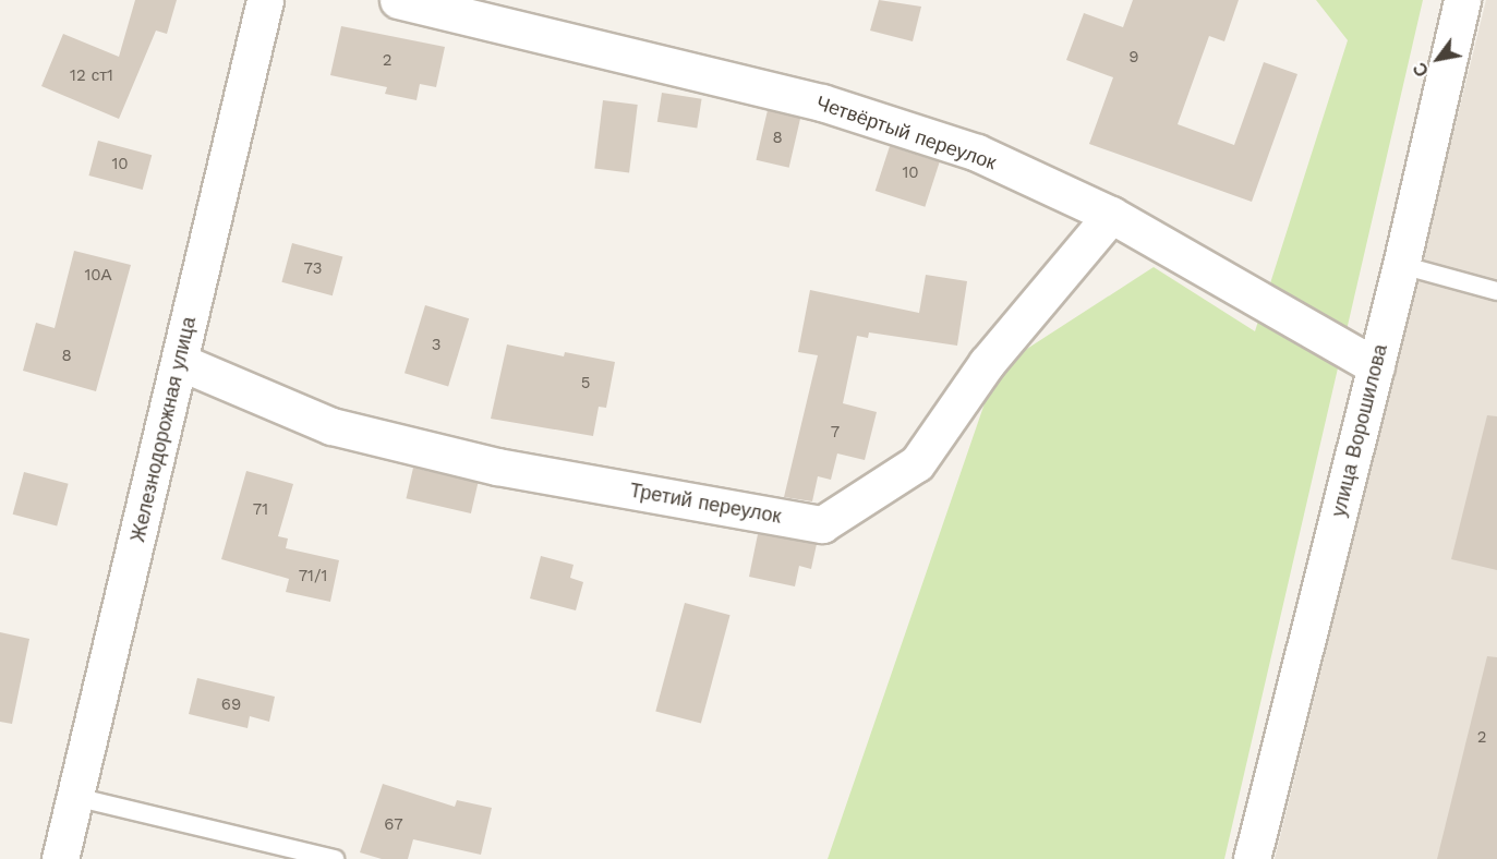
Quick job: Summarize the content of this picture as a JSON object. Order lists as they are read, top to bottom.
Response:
{
  "streets": {
    "street": [
      "Четвёртый переулок",
      "Железнодорожная улица",
      "улица Ворошилова",
      "Третий переулок"
    ]
  },
  "crossings": [
    ["Четвёртый переулок", "улица Ворошилова"],
    ["Четвёртый переулок", "Третий переулок"],
    ["Железнодорожная улица", "Третий переулок"]
  ],
  "house_numbers": [
    "9",
    "2",
    "12 ст1",
    "8",
    "10",
    "10",
    "73",
    "10А",
    "3",
    "8",
    "5",
    "7",
    "71",
    "71/1",
    "69",
    "2",
    "67"
  ],
  "north": "bottom left"
}
